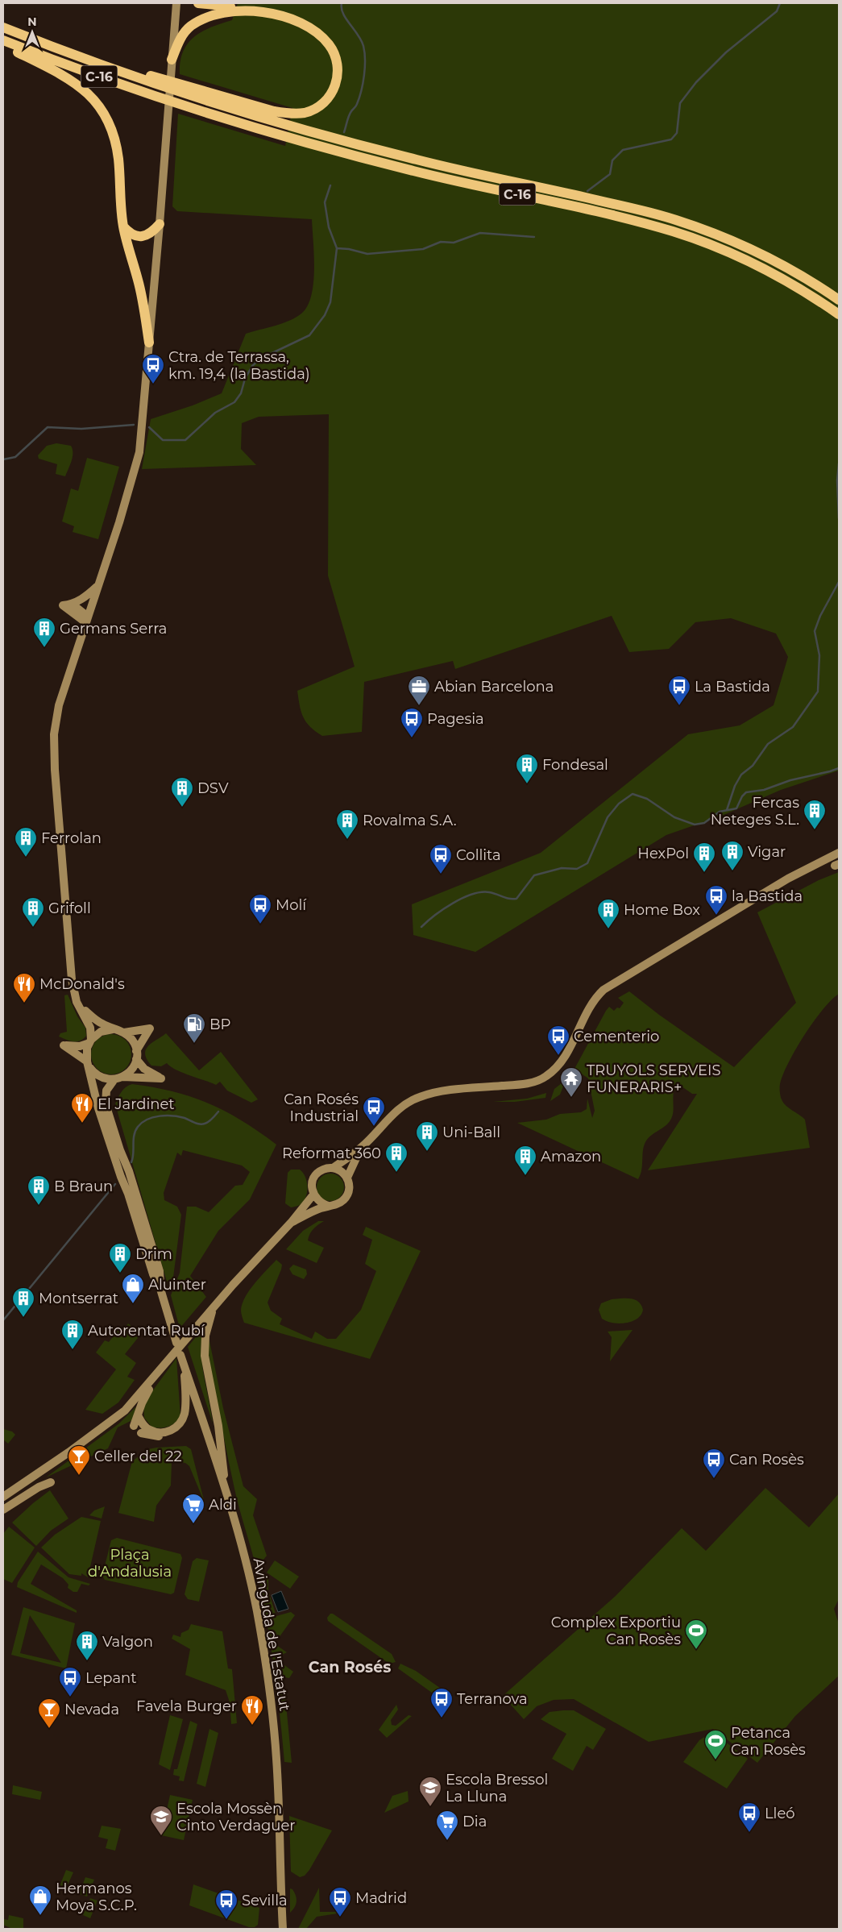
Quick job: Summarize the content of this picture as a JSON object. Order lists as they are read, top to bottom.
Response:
{
  "streets": {
    "highway": ["C-16"],
    "main road": ["Avinguda de l'Estatut"]
  },
  "districts": ["Can Rosés"],
  "parks": ["Plaça d'Andalusia"],
  "places": {
    "bus stop": [
      "Ctra. de Terrassa, km. 19,4 (la Bastida)",
      "La Bastida",
      "Pagesia",
      "Collita",
      "la Bastida",
      "Molí",
      "Cementerio",
      "Can Rosés Industrial",
      "Can Rosès",
      "Lepant",
      "Terranova",
      "Lleó",
      "Madrid",
      "Sevilla"
    ],
    "building": [
      "Germans Serra",
      "Fondesal",
      "DSV",
      "Fercas Neteges S.L.",
      "Rovalma S.A.",
      "Ferrolan",
      "Vigar",
      "HexPol",
      "Grifoll",
      "Home Box",
      "Uni-Ball",
      "Reformat 360",
      "Amazon",
      "B Braun",
      "Drim",
      "Montserrat",
      "Autorentat Rubí",
      "Valgon"
    ],
    "office": ["Abian Barcelona"],
    "restaurant": ["McDonald's", "El Jardinet", "Favela Burger"],
    "fuel station": ["BP"],
    "temple": ["TRUYOLS SERVEIS FUNERARIS+"],
    "shop": ["Aluinter", "Hermanos Moya S.C.P."],
    "bar": ["Celler del 22", "Nevada"],
    "supermarket": ["Aldi", "Dia"],
    "sports": ["Complex Exportiu Can Rosès", "Petanca Can Rosès"],
    "school or university": ["Escola Bressol La Lluna", "Escola Mossèn Cinto Verdaguer"]
  },
  "north": "top"
}
